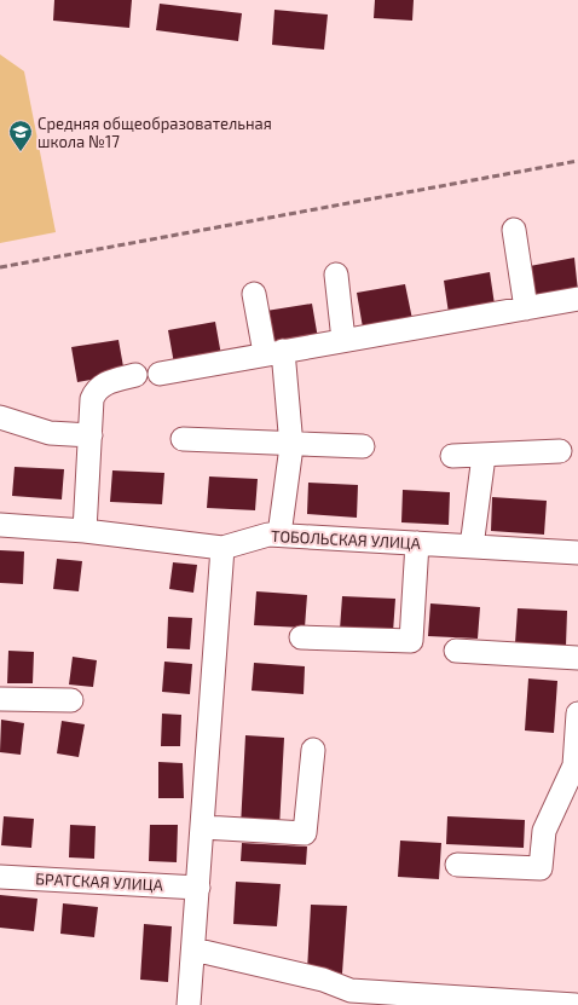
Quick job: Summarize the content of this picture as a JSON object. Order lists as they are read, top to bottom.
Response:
{
  "streets": {
    "street": ["ТОБОЛЬСКАЯ УЛИЦА", "БРАТСКАЯ УЛИЦА"]
  },
  "places": {
    "school or university": ["Средняя общеобразовательная школа №17"]
  }
}
